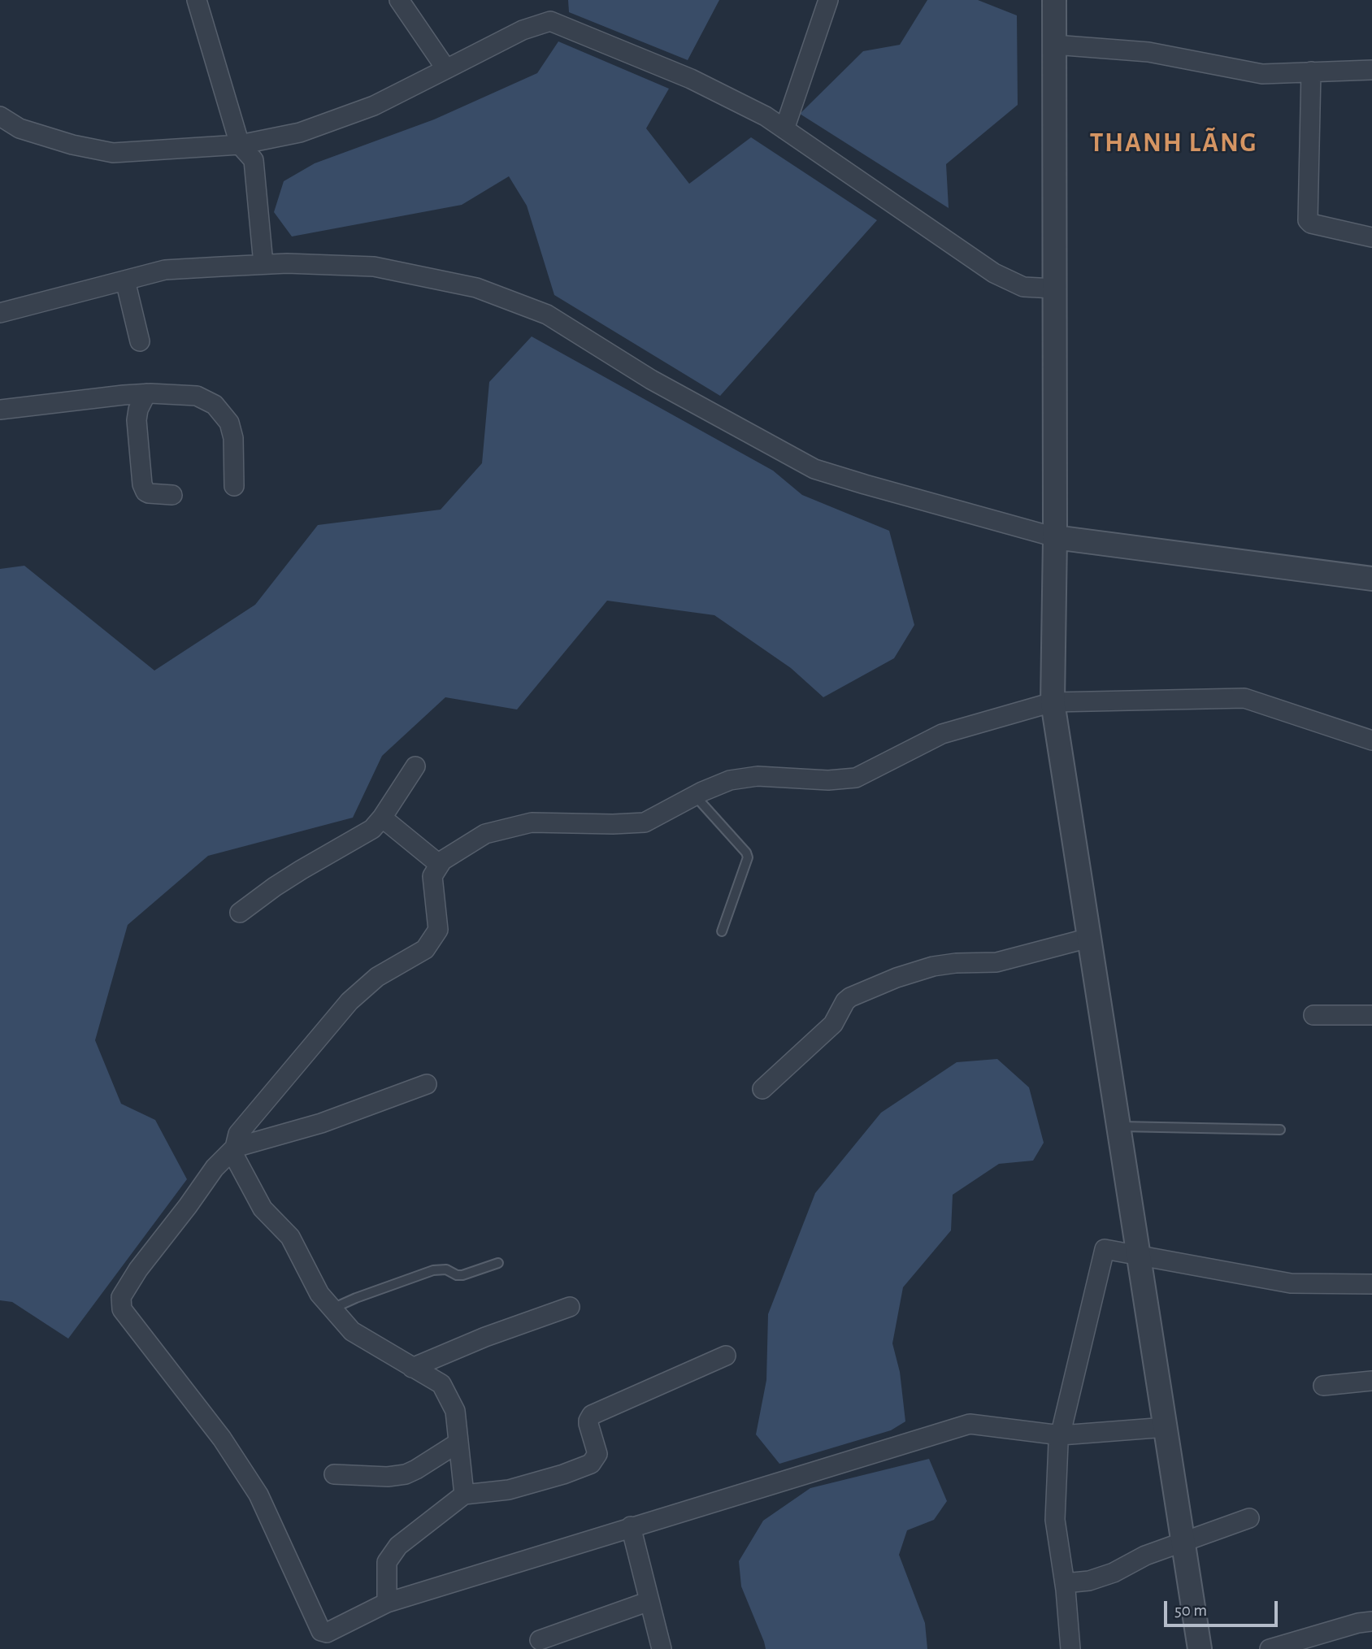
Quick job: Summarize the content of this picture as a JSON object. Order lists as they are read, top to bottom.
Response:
{
  "districts": ["THANH LÃNG"],
  "scale_bar": "50 m"
}
